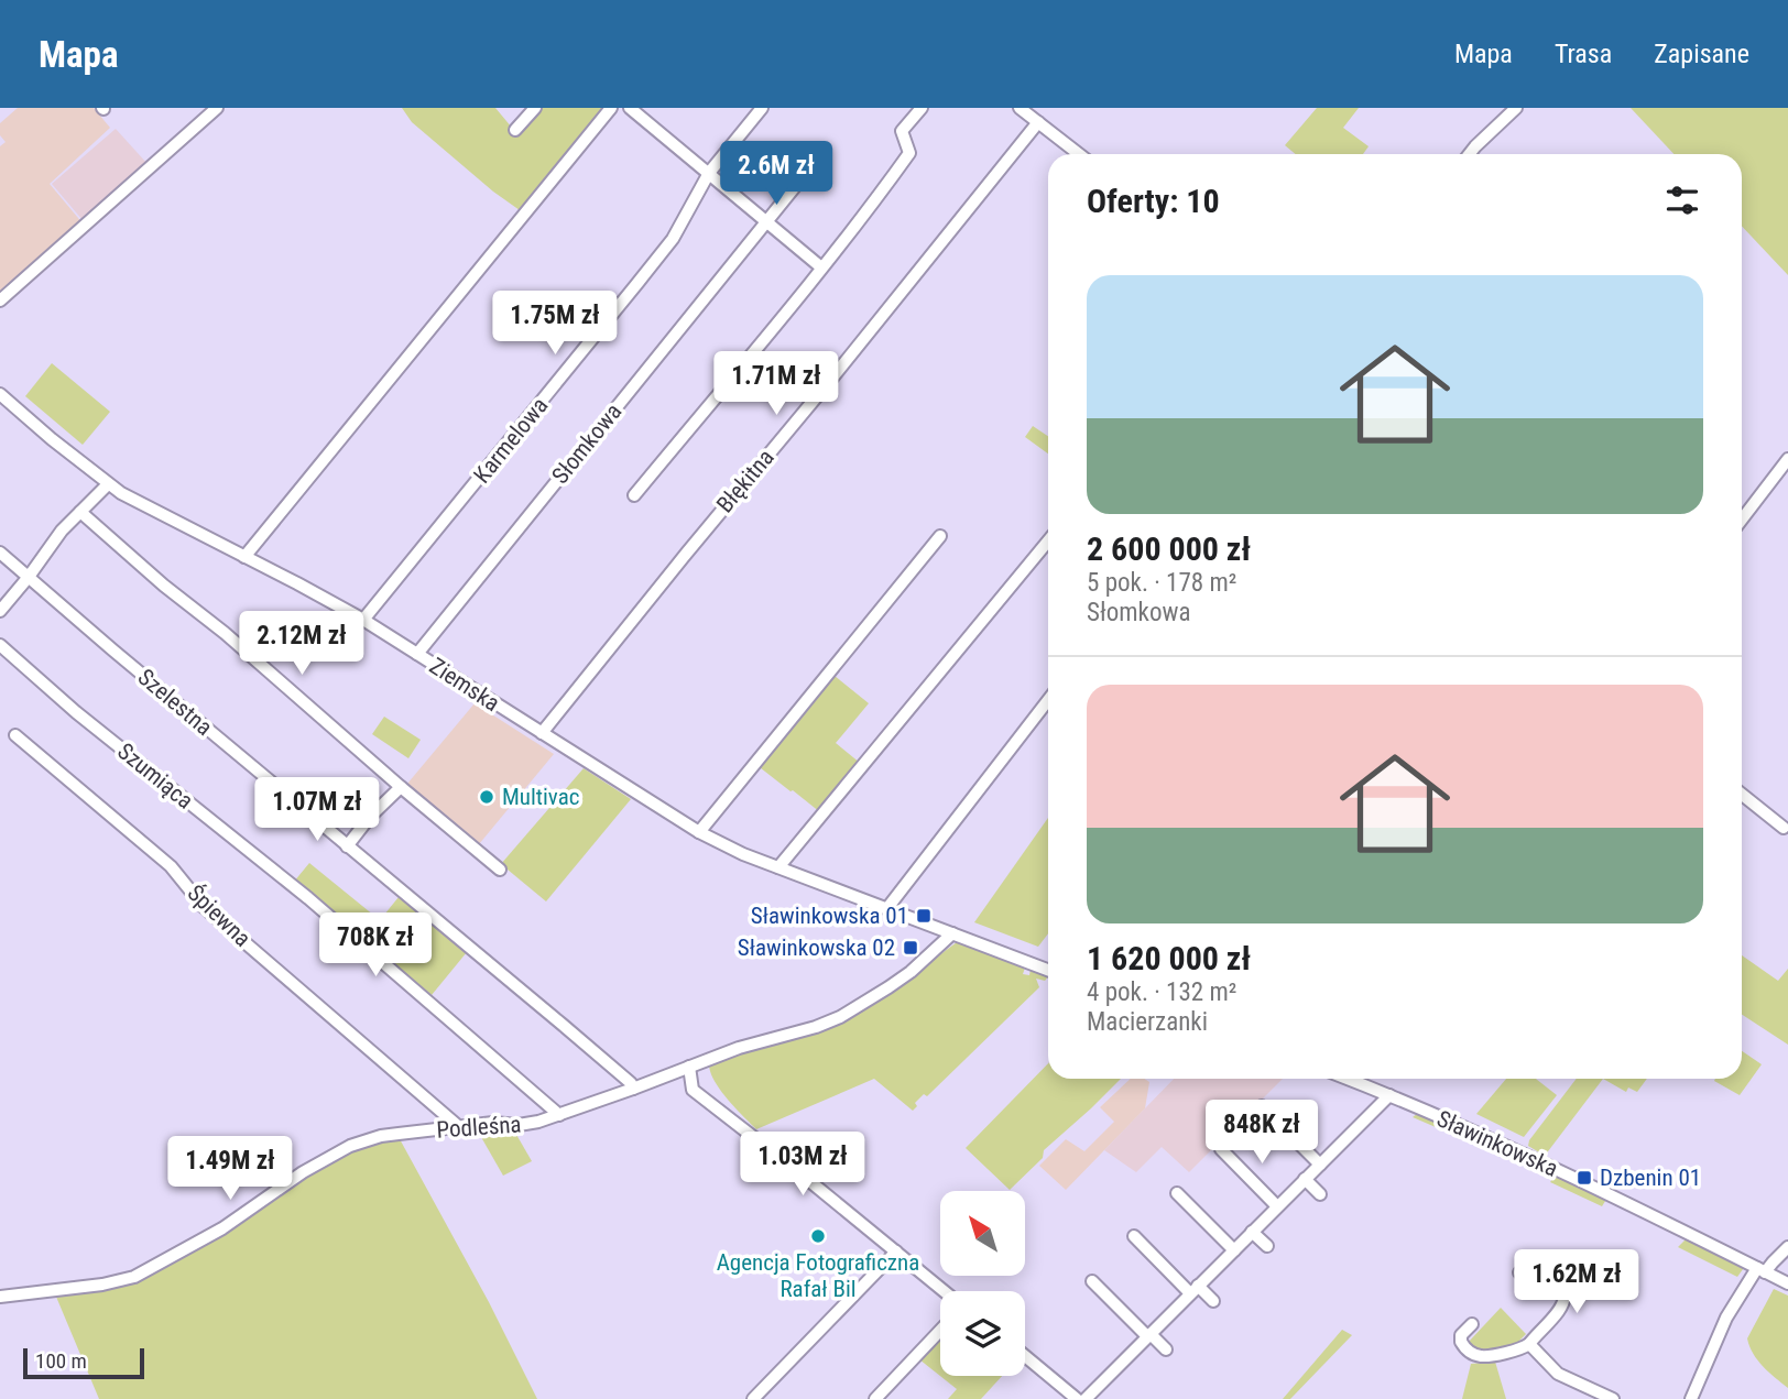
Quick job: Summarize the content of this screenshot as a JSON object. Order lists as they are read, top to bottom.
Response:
{
  "streets": {
    "street": [
      "Karmelowa",
      "Słomkowa",
      "Błękitna",
      "Ziemska",
      "Szelestna",
      "Szumiąca",
      "Śpiewna",
      "Podleśna",
      "Sławinkowska"
    ]
  },
  "crossings": [
    ["Karmelowa", "Ziemska"],
    ["Słomkowa", "Ziemska"],
    ["Błękitna", "Ziemska"],
    ["Ziemska", "Podleśna"],
    ["Szelestna", "Podleśna"],
    ["Szumiąca", "Podleśna"],
    ["Śpiewna", "Podleśna"]
  ],
  "places": {
    "other": ["Multivac", "Agencja Fotograficzna Rafał Bil"],
    "transit": ["Sławinkowska 01", "Sławinkowska 02", "Dzbenin 01"]
  },
  "scale_bar": "100 m",
  "north": "top left",
  "page": {
    "header": "Mapa",
    "nav": ["Mapa", "Trasa", "Zapisane"],
    "price": [
      "2.6M zł",
      "1.75M zł",
      "1.71M zł",
      "2.12M zł",
      "1.07M zł",
      "708K zł",
      "848K zł",
      "1.03M zł",
      "1.49M zł",
      "1.62M zł"
    ],
    "heading": "Oferty: 10",
    "list": [
      {
        "name": "2 600 000 zł",
        "note": "5 pok. · 178 m² · Słomkowa"
      },
      {
        "name": "1 620 000 zł",
        "note": "4 pok. · 132 m² · Macierzanki"
      }
    ],
    "scale": "100 m"
  }
}
